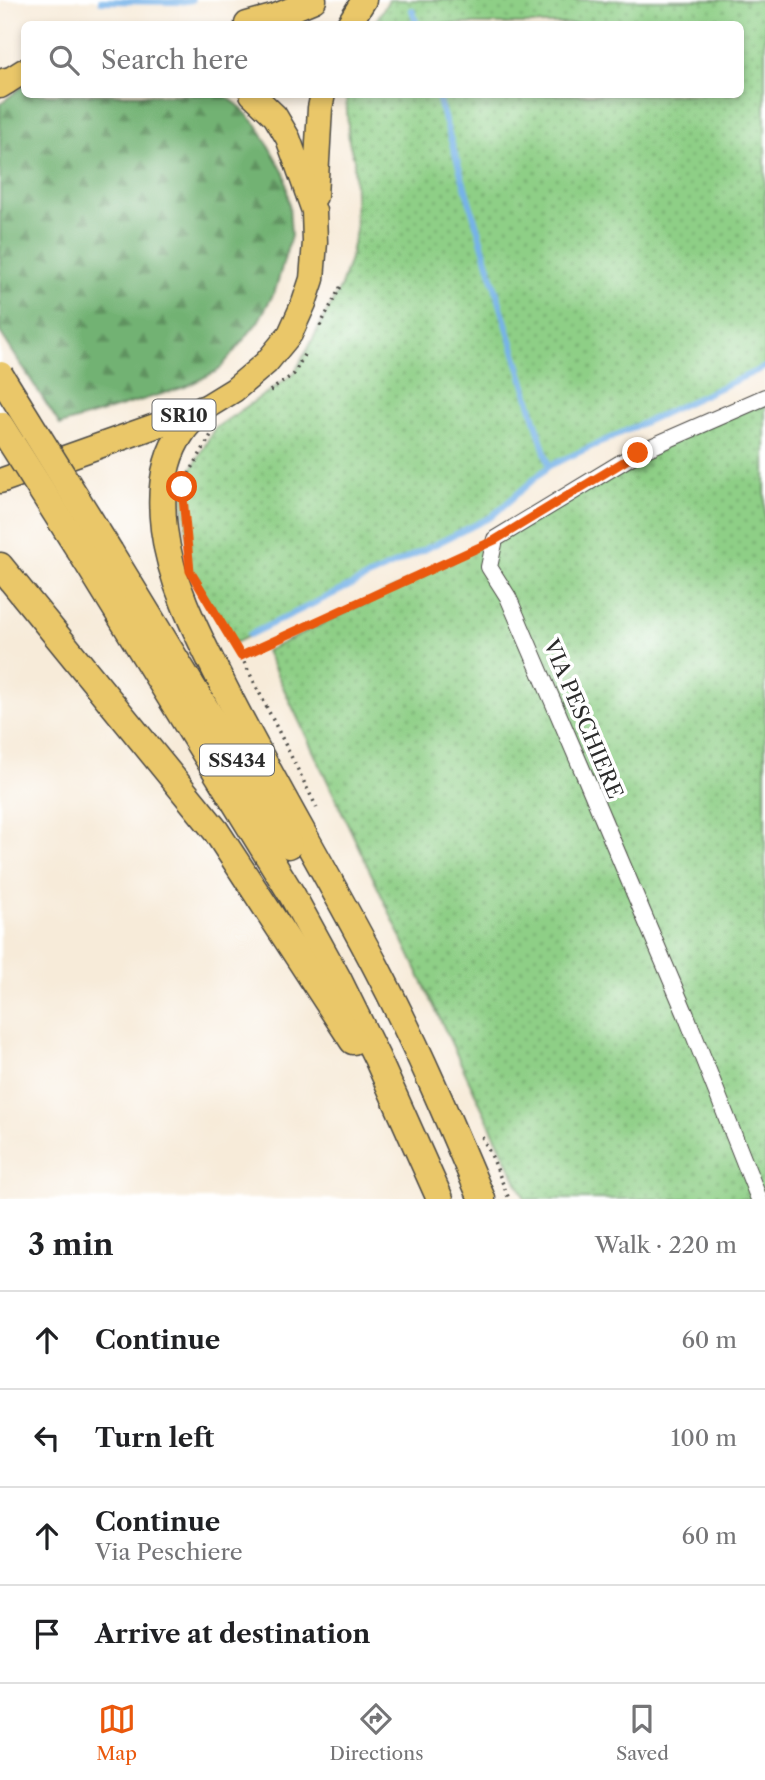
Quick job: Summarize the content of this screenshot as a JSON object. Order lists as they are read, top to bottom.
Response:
{
  "streets": {
    "highway": ["SS434"],
    "main road": ["SR10"],
    "street": ["VIA PESCHIERE"]
  },
  "page": {
    "search": "Search here",
    "heading": ["3 min", "Walk · 220 m"],
    "list": [
      ["Continue", "60 m"],
      ["Turn left", "100 m"],
      ["Continue", "Via Peschiere", "60 m"],
      "Arrive at destination"
    ],
    "nav": ["Map", "Directions", "Saved"]
  }
}
